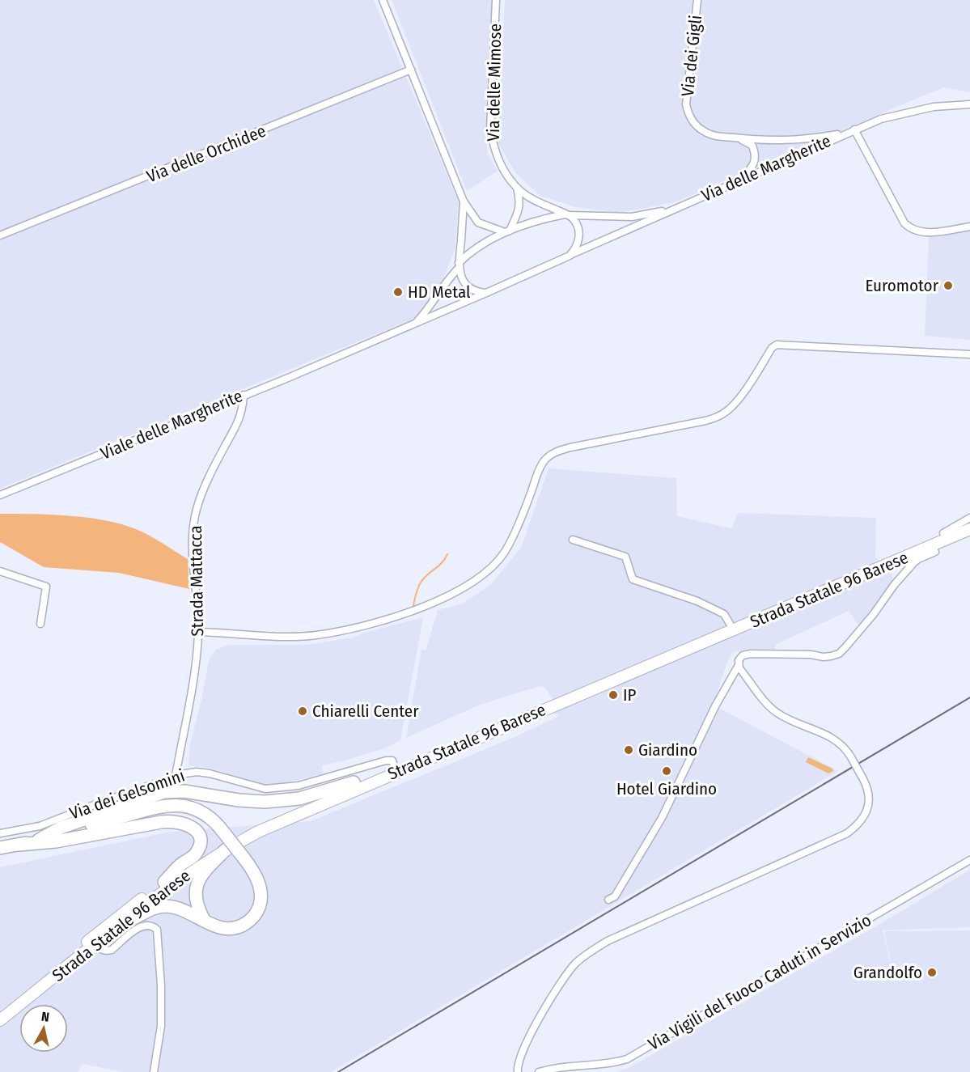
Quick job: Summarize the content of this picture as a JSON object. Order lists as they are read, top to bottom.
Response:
{
  "streets": {
    "main road": ["Strada Statale 96 Barese"],
    "street": [
      "Via dei Gigli",
      "Via delle Mimose",
      "Via delle Orchidee",
      "Via delle Margherite",
      "Viale delle Margherite",
      "Strada Mattacca",
      "Via dei Gelsomini",
      "Via Vigili del Fuoco Caduti in Servizio"
    ]
  },
  "crossings": [
    ["Via dei Gigli", "Via delle Margherite"],
    ["Via delle Margherite", "Viale delle Margherite"],
    ["Viale delle Margherite", "Strada Mattacca"],
    ["Strada Mattacca", "Via dei Gelsomini"],
    ["Strada Statale 96 Barese", "Via dei Gelsomini"]
  ],
  "places": [
    "Euromotor",
    "HD Metal",
    "IP",
    "Chiarelli Center",
    "Giardino",
    "Hotel Giardino",
    "Grandolfo"
  ],
  "north": "top"
}
